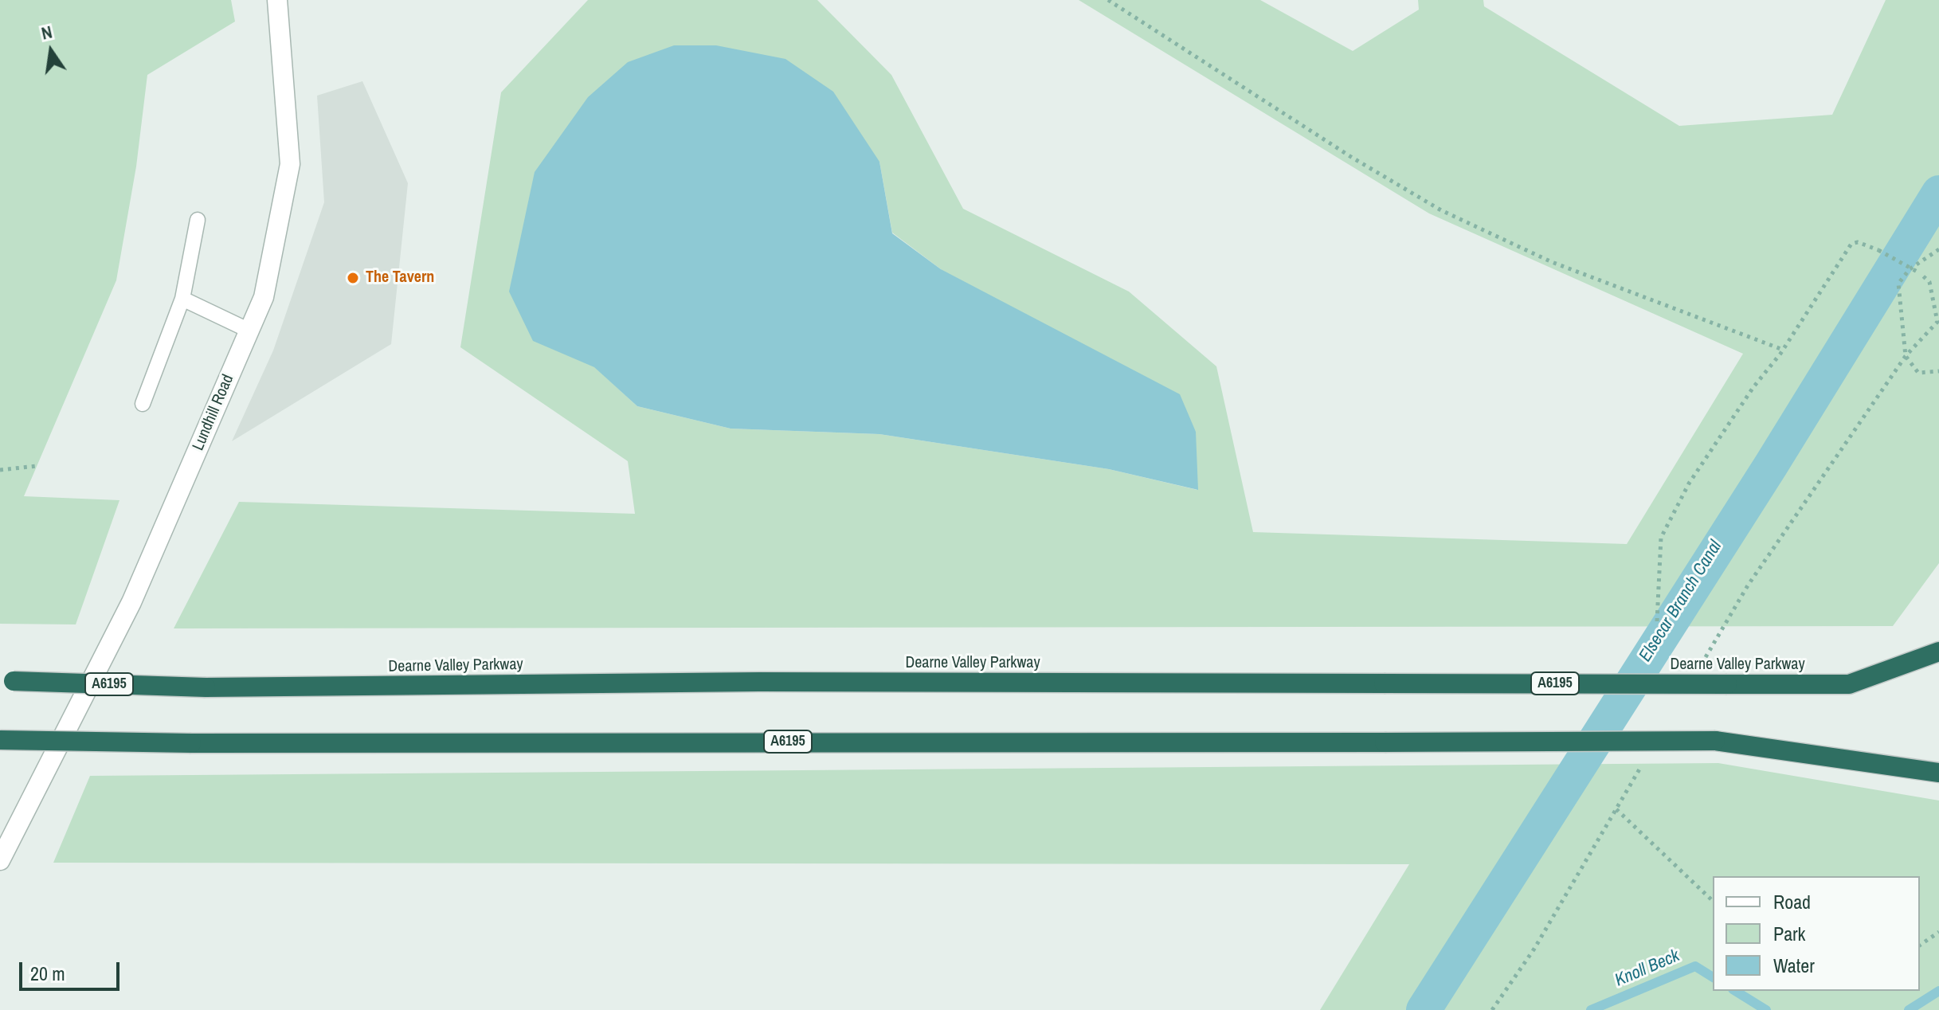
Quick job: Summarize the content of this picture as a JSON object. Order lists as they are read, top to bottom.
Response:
{
  "streets": {
    "highway": ["Dearne Valley Parkway", "A6195"],
    "street": ["Lundhill Road"]
  },
  "water": ["Elsecar Branch Canal", "Knoll Beck"],
  "places": ["The Tavern"],
  "legend": ["Road", "Park", "Water"],
  "scale_bar": "20 m",
  "north": "top"
}
